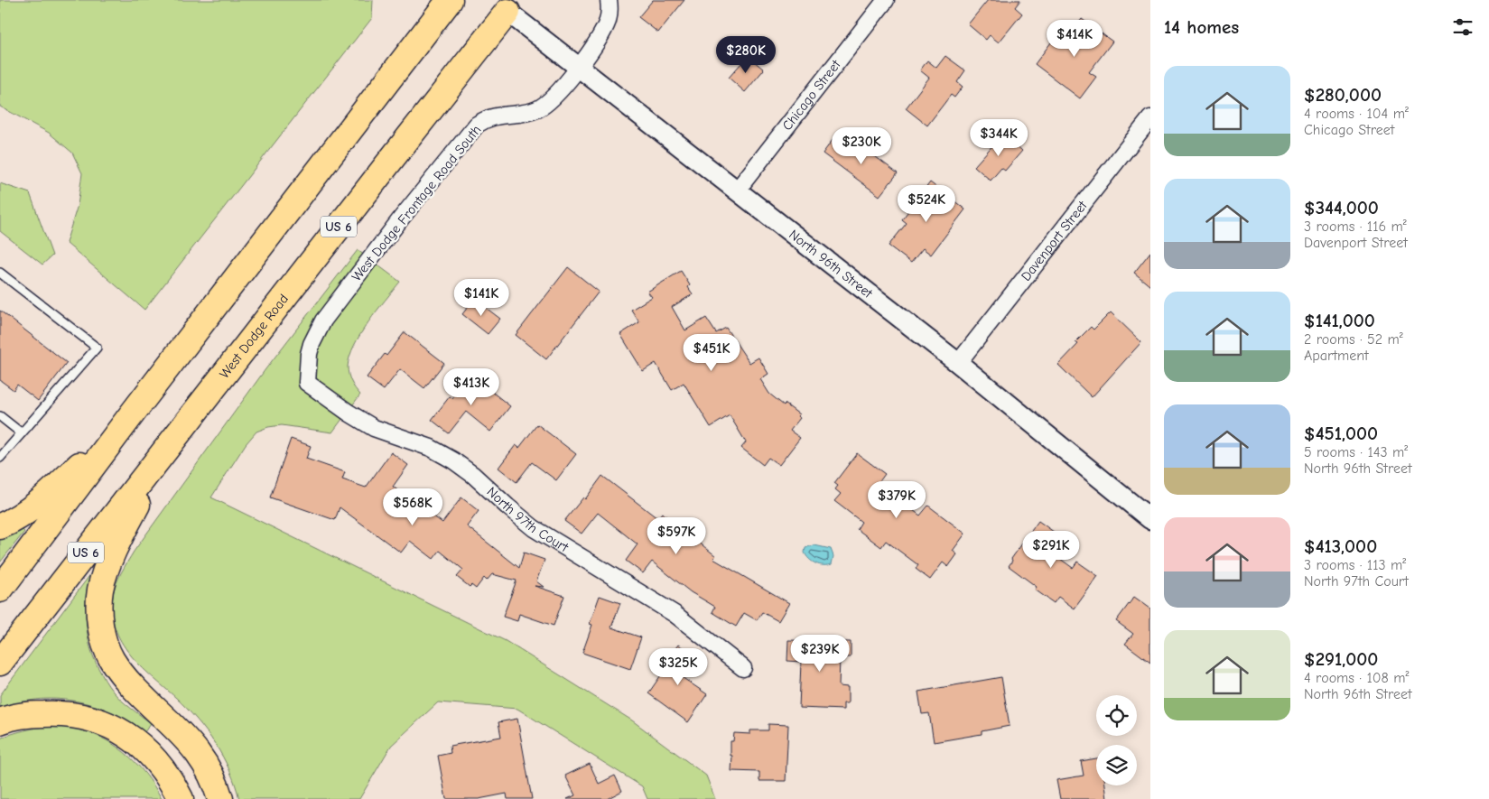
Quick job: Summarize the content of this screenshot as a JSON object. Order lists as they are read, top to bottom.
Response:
{
  "streets": {
    "highway": ["US 6", "West Dodge Road"],
    "street": [
      "Chicago Street",
      "West Dodge Frontage Road South",
      "Davenport Street",
      "North 96th Street",
      "North 97th Court"
    ]
  },
  "crossings": [
    ["Chicago Street", "North 96th Street"],
    ["West Dodge Frontage Road South", "North 96th Street"],
    ["West Dodge Frontage Road South", "North 97th Court"],
    ["Davenport Street", "North 96th Street"],
    ["North 96th Street", "West Dodge Road"]
  ],
  "page": {
    "heading": "14 homes",
    "price": [
      "$414K",
      "$280K",
      "$344K",
      "$230K",
      "$524K",
      "$141K",
      "$451K",
      "$413K",
      "$379K",
      "$568K",
      "$597K",
      "$291K",
      "$239K",
      "$325K"
    ],
    "list": [
      {
        "name": "$280,000",
        "note": "4 rooms · 104 m² · Chicago Street"
      },
      {
        "name": "$344,000",
        "note": "3 rooms · 116 m² · Davenport Street"
      },
      {
        "name": "$141,000",
        "note": "2 rooms · 52 m² · Apartment"
      },
      {
        "name": "$451,000",
        "note": "5 rooms · 143 m² · North 96th Street"
      },
      {
        "name": "$413,000",
        "note": "3 rooms · 113 m² · North 97th Court"
      },
      {
        "name": "$291,000",
        "note": "4 rooms · 108 m² · North 96th Street"
      }
    ]
  }
}
